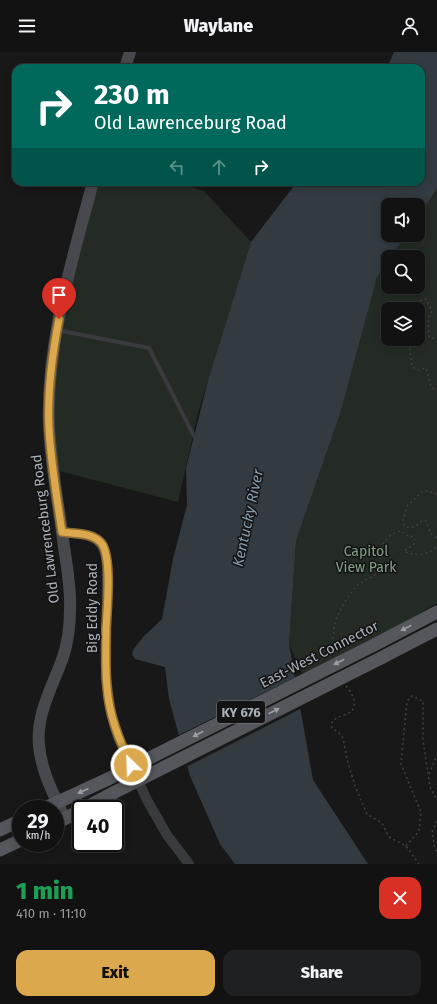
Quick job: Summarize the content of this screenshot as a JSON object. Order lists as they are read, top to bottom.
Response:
{
  "streets": {
    "main road": ["Old Lawrenceburg Road", "East-West Connector", "KY 676"],
    "street": ["Big Eddy Road"]
  },
  "crossings": [
    ["Old Lawrenceburg Road", "Big Eddy Road"]
  ],
  "water": ["Kentucky River"],
  "parks": ["Capitol View Park"],
  "page": {
    "header": "Waylane",
    "turn": ["230 m", "Old Lawrenceburg Road"],
    "speed": "29 km/h",
    "limit": "40",
    "heading": ["1 min", "410 m · 11:10"],
    "buttons": ["Exit", "Share"]
  }
}
